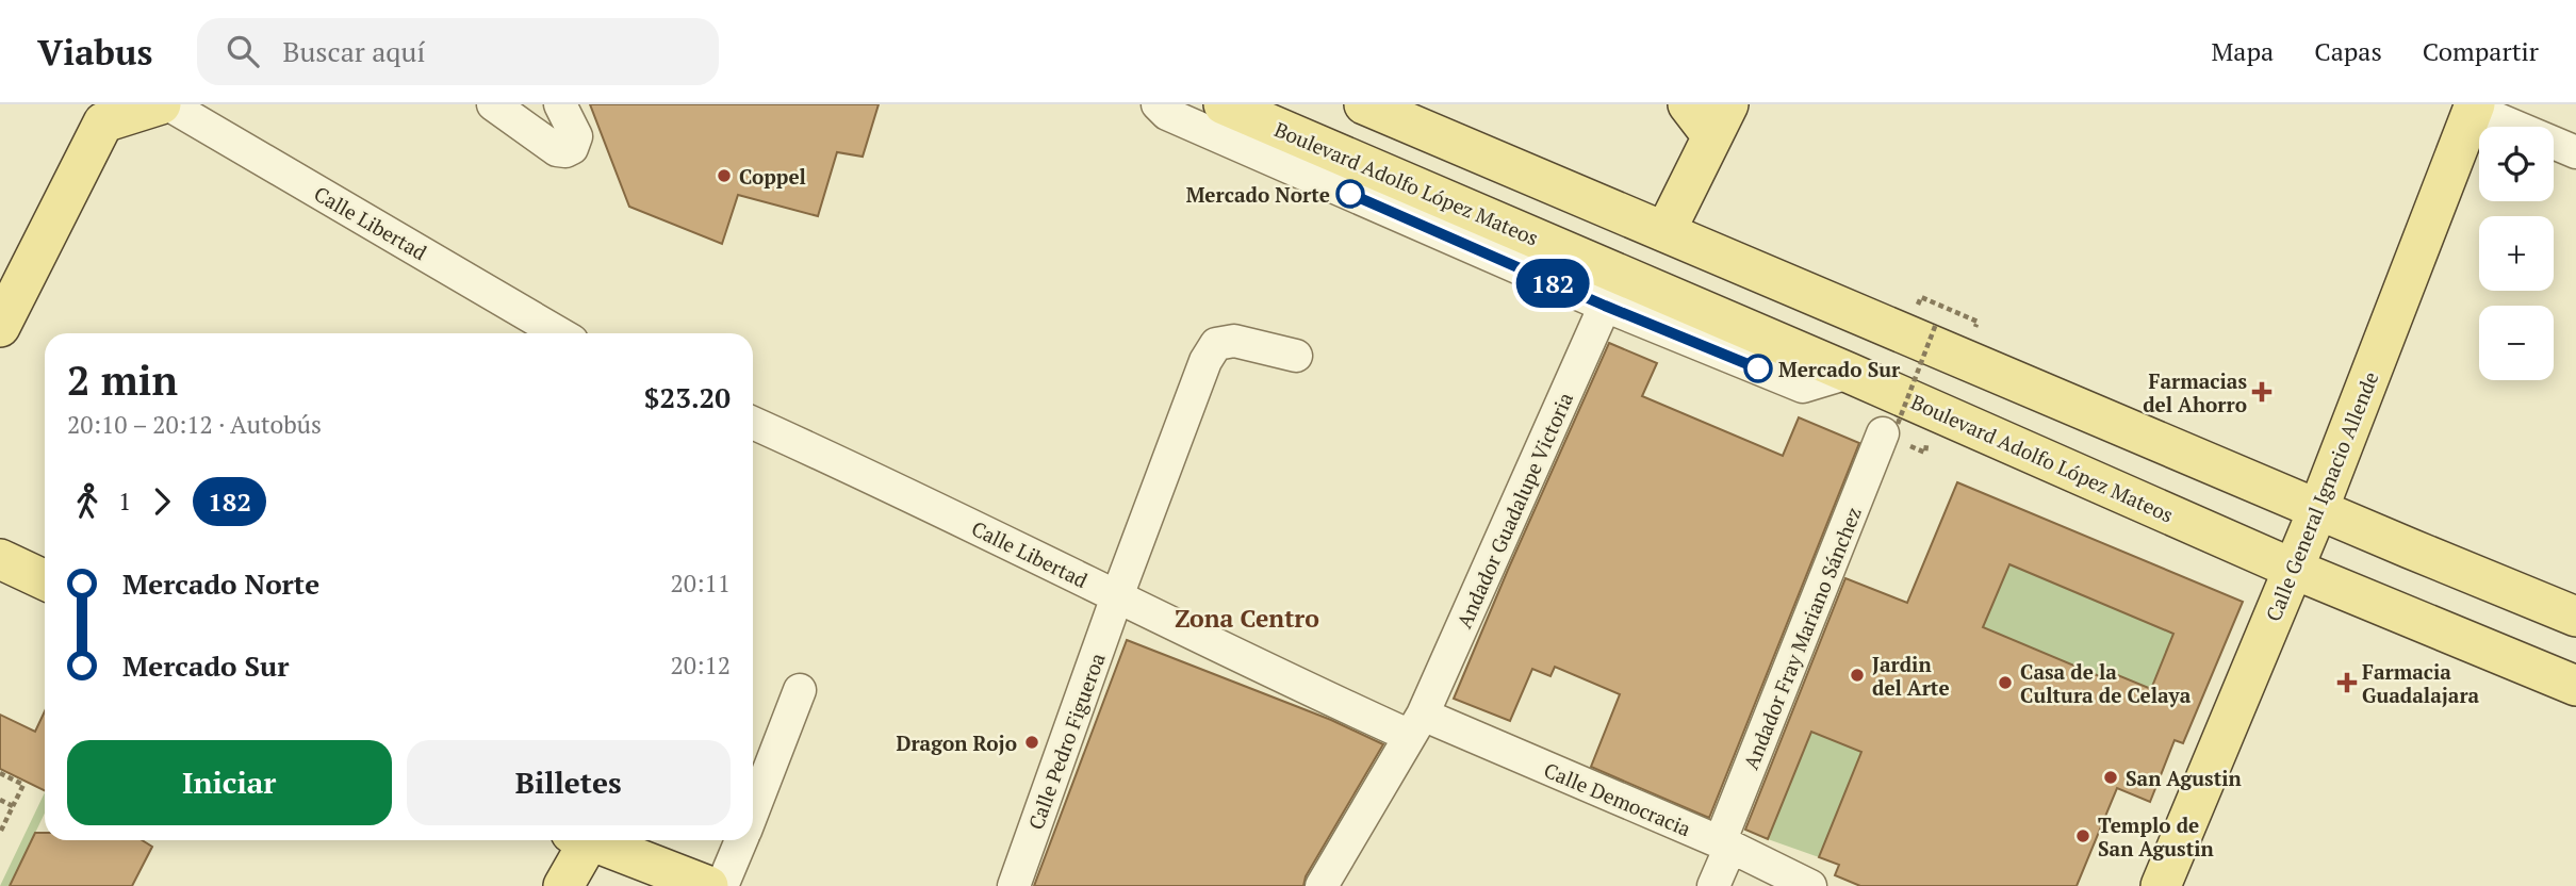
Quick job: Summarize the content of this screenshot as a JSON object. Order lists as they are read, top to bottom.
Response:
{
  "streets": {
    "main road": ["Boulevard Adolfo López Mateos", "Calle General Ignacio Allende"],
    "street": [
      "Calle Libertad",
      "Andador Guadalupe Victoria",
      "Andador Fray Mariano Sánchez",
      "Calle Pedro Figueroa",
      "Calle Democracia"
    ]
  },
  "crossings": [
    ["Boulevard Adolfo López Mateos", "Calle General Ignacio Allende"],
    ["Calle Libertad", "Calle Pedro Figueroa"],
    ["Calle Libertad", "Calle Democracia"],
    ["Andador Guadalupe Victoria", "Calle Democracia"],
    ["Andador Fray Mariano Sánchez", "Calle Democracia"]
  ],
  "districts": ["Zona Centro"],
  "places": {
    "other": [
      "Coppel",
      "Mercado Norte",
      "Mercado Sur",
      "Jardin del Arte",
      "Casa de la Cultura de Celaya",
      "Dragon Rojo",
      "San Agustin",
      "Templo de San Agustin"
    ],
    "health": ["Farmacias del Ahorro", "Farmacia Guadalajara"]
  },
  "lines": ["bus line 182"],
  "page": {
    "header": "Viabus",
    "search": "Buscar aquí",
    "nav": ["Mapa", "Capas", "Compartir"],
    "on_map": "182",
    "map_buttons": ["+", "−"],
    "heading": ["2 min", "20:10 – 20:12 · Autobús", "$23.20"],
    "legs": ["1", "182"],
    "list": [
      {
        "name": "Mercado Norte",
        "value": "20:11"
      },
      {
        "name": "Mercado Sur",
        "value": "20:12"
      }
    ],
    "buttons": ["Iniciar", "Billetes"]
  }
}
